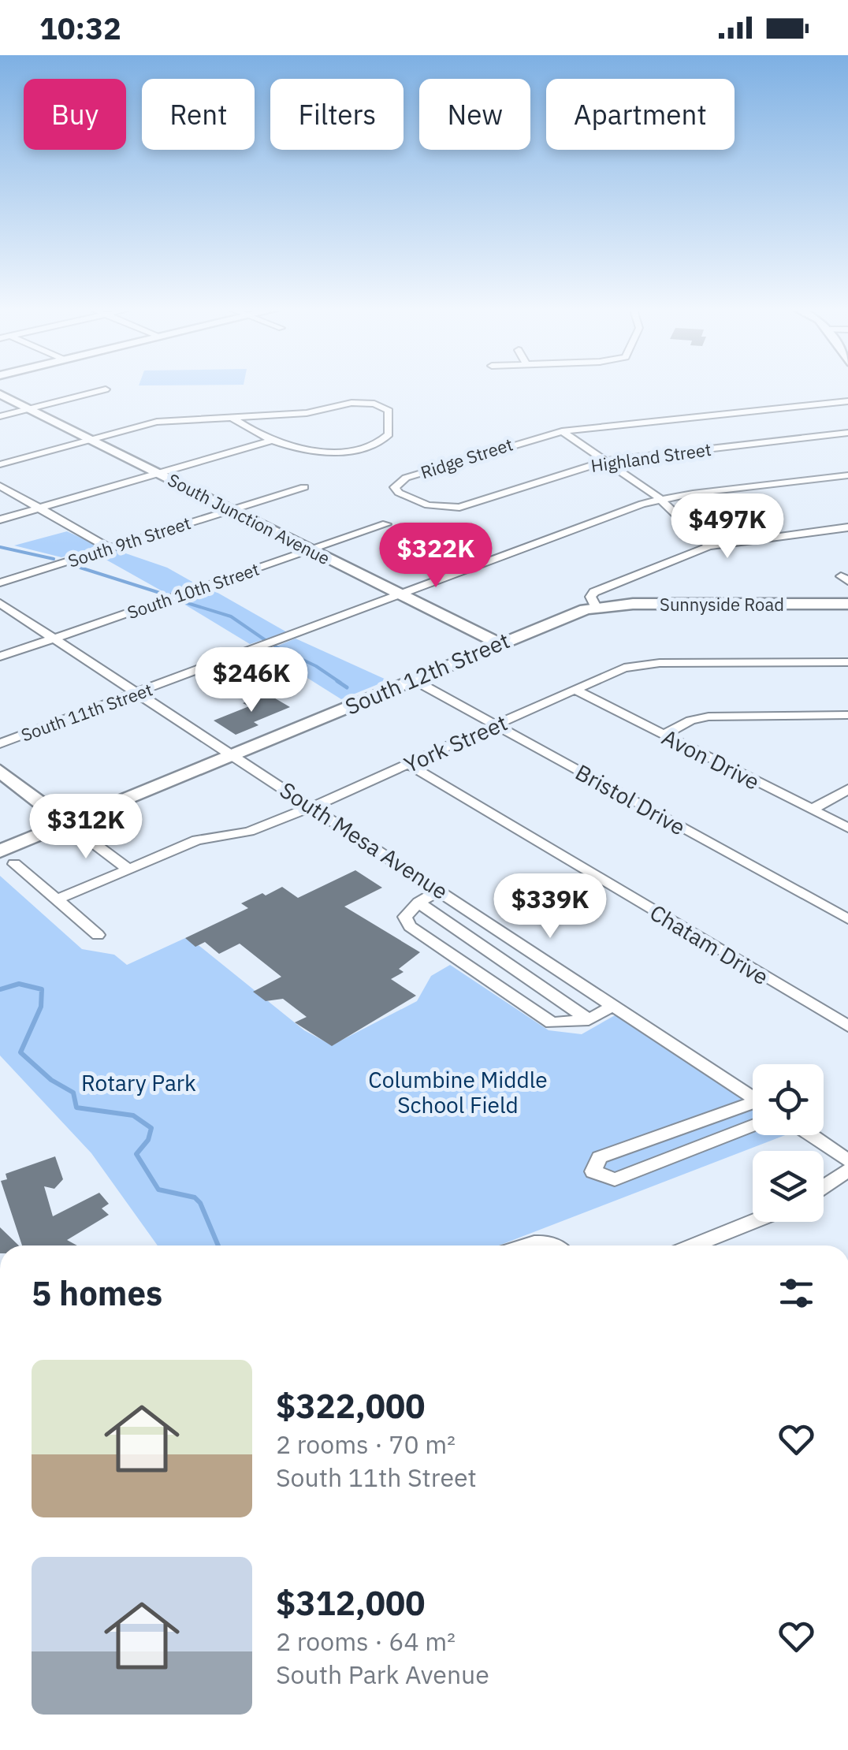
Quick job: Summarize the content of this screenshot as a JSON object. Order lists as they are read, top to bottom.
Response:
{
  "streets": {
    "street": [
      "Highland Street",
      "Ridge Street",
      "South Junction Avenue",
      "South 9th Street",
      "South 10th Street",
      "Sunnyside Road",
      "South 12th Street",
      "South 11th Street",
      "York Street",
      "Avon Drive",
      "Bristol Drive",
      "South Mesa Avenue",
      "Chatam Drive"
    ]
  },
  "crossings": [
    ["Highland Street", "Ridge Street"],
    ["South Junction Avenue", "South 9th Street"],
    ["South Junction Avenue", "South 10th Street"],
    ["South Junction Avenue", "South 12th Street"],
    ["South Junction Avenue", "South 11th Street"],
    ["South 10th Street", "South Mesa Avenue"],
    ["Sunnyside Road", "South 12th Street"],
    ["South 12th Street", "Bristol Drive"],
    ["South 12th Street", "South Mesa Avenue"],
    ["South 11th Street", "South Mesa Avenue"],
    ["York Street", "Avon Drive"],
    ["York Street", "Bristol Drive"],
    ["York Street", "South Mesa Avenue"],
    ["York Street", "Chatam Drive"]
  ],
  "parks": ["Columbine Middle School Field", "Rotary Park"],
  "page": {
    "status": "10:32",
    "chip": [
      "Buy",
      "Rent",
      "Filters",
      "New",
      "Apartment"
    ],
    "price": [
      "$497K",
      "$322K",
      "$246K",
      "$312K",
      "$339K"
    ],
    "heading": "5 homes",
    "list": [
      {
        "name": "$322,000",
        "note": "2 rooms · 70 m² · South 11th Street"
      },
      {
        "name": "$312,000",
        "note": "2 rooms · 64 m² · South Park Avenue"
      }
    ]
  }
}
